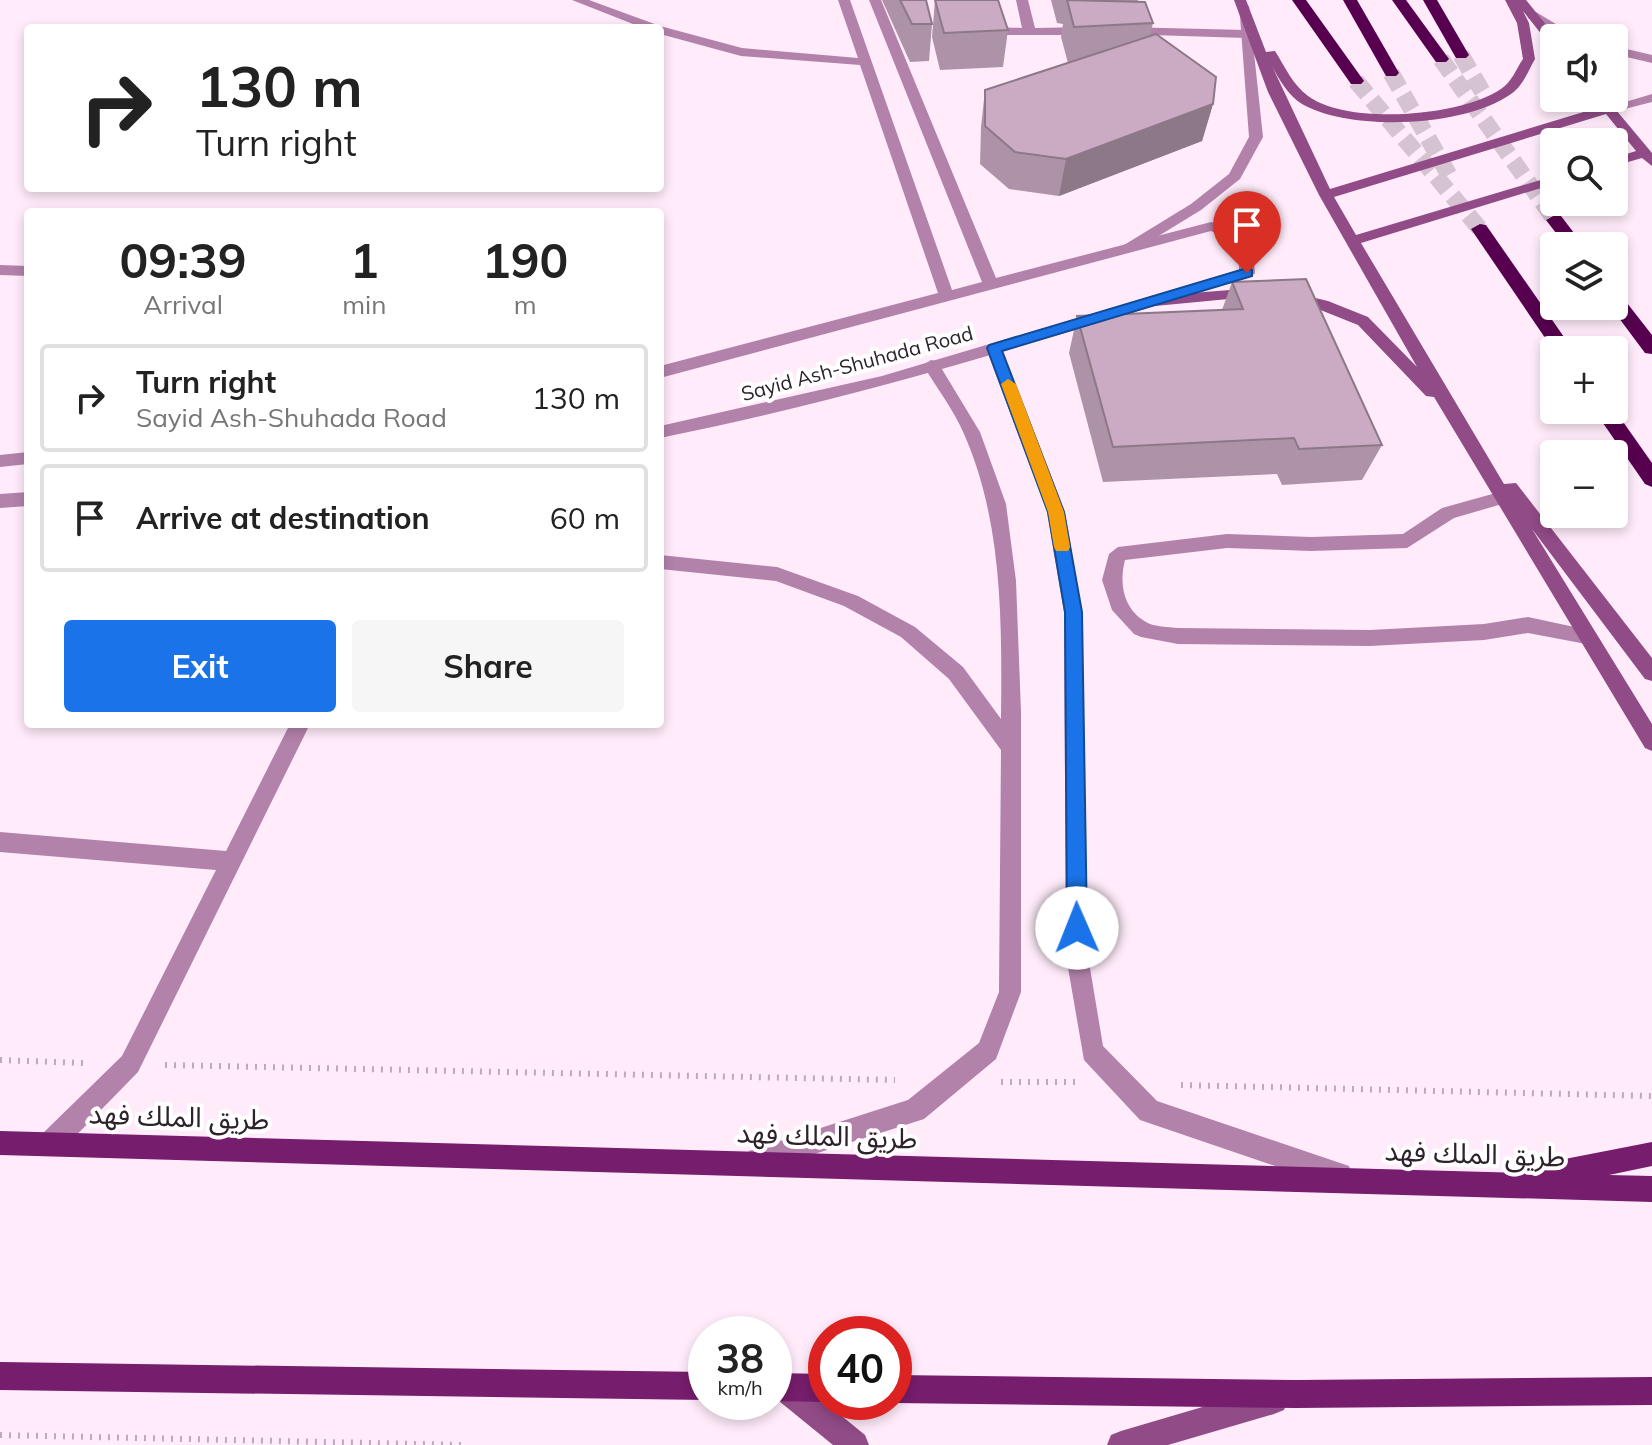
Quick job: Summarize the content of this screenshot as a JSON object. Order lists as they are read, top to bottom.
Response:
{
  "streets": {
    "main road": ["طريق الملك فهد"],
    "street": ["Sayid Ash-Shuhada Road"]
  },
  "page": {
    "map_buttons": ["+", "−"],
    "turn": ["130 m", "Turn right"],
    "eta": [
      "09:39",
      "Arrival",
      "1",
      "min",
      "190",
      "m"
    ],
    "list": [
      {
        "name": "Turn right",
        "note": "Sayid Ash-Shuhada Road",
        "value": "130 m"
      },
      {
        "name": "Arrive at destination",
        "value": "60 m"
      }
    ],
    "buttons": ["Exit", "Share"],
    "speed": "38 km/h",
    "limit": "40"
  }
}
